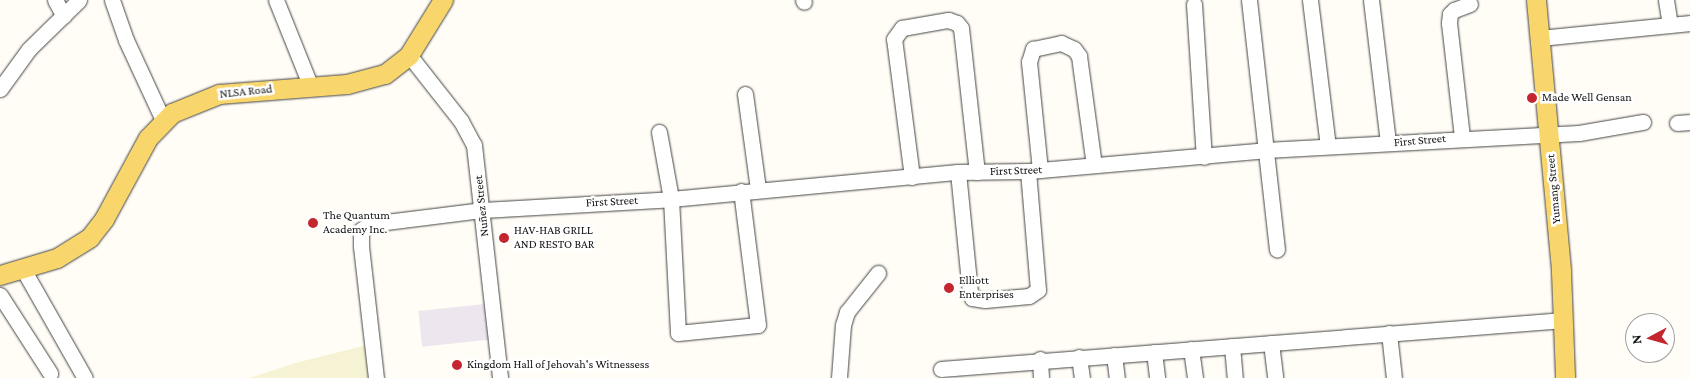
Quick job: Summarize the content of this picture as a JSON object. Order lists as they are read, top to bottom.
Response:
{
  "streets": {
    "main road": ["NLSA Road", "Yumang Street"],
    "street": ["First Street", "Nuñez Street"]
  },
  "crossings": [
    ["NLSA Road", "Nuñez Street"],
    ["First Street", "Yumang Street"],
    ["First Street", "Nuñez Street"]
  ],
  "places": [
    "Made Well Gensan",
    "The Quantum Academy Inc.",
    "HAV-HAB GRILL AND RESTO BAR",
    "Elliott Enterprises",
    "Kingdom Hall of Jehovah's Witnessess"
  ],
  "north": "left"
}
